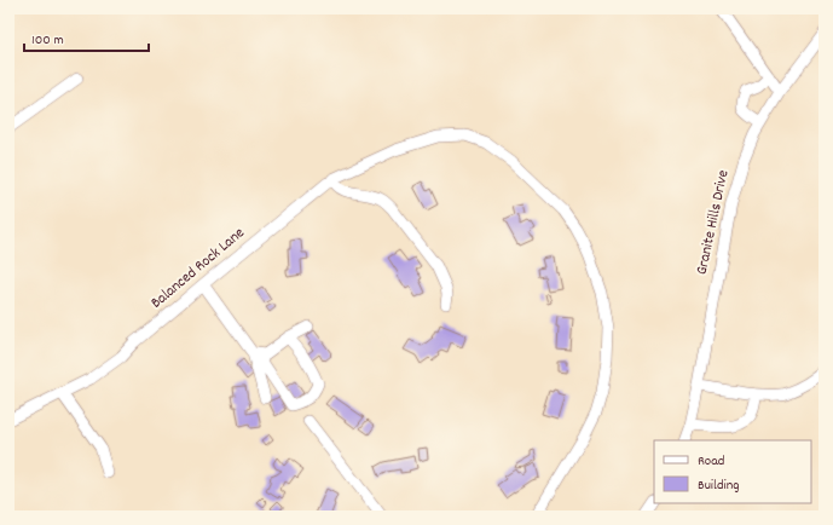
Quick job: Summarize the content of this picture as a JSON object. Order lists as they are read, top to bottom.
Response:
{
  "streets": {
    "street": ["Granite Hills Drive", "Balanced Rock Lane"]
  },
  "legend": ["Road", "Building"],
  "scale_bar": "100 m"
}
